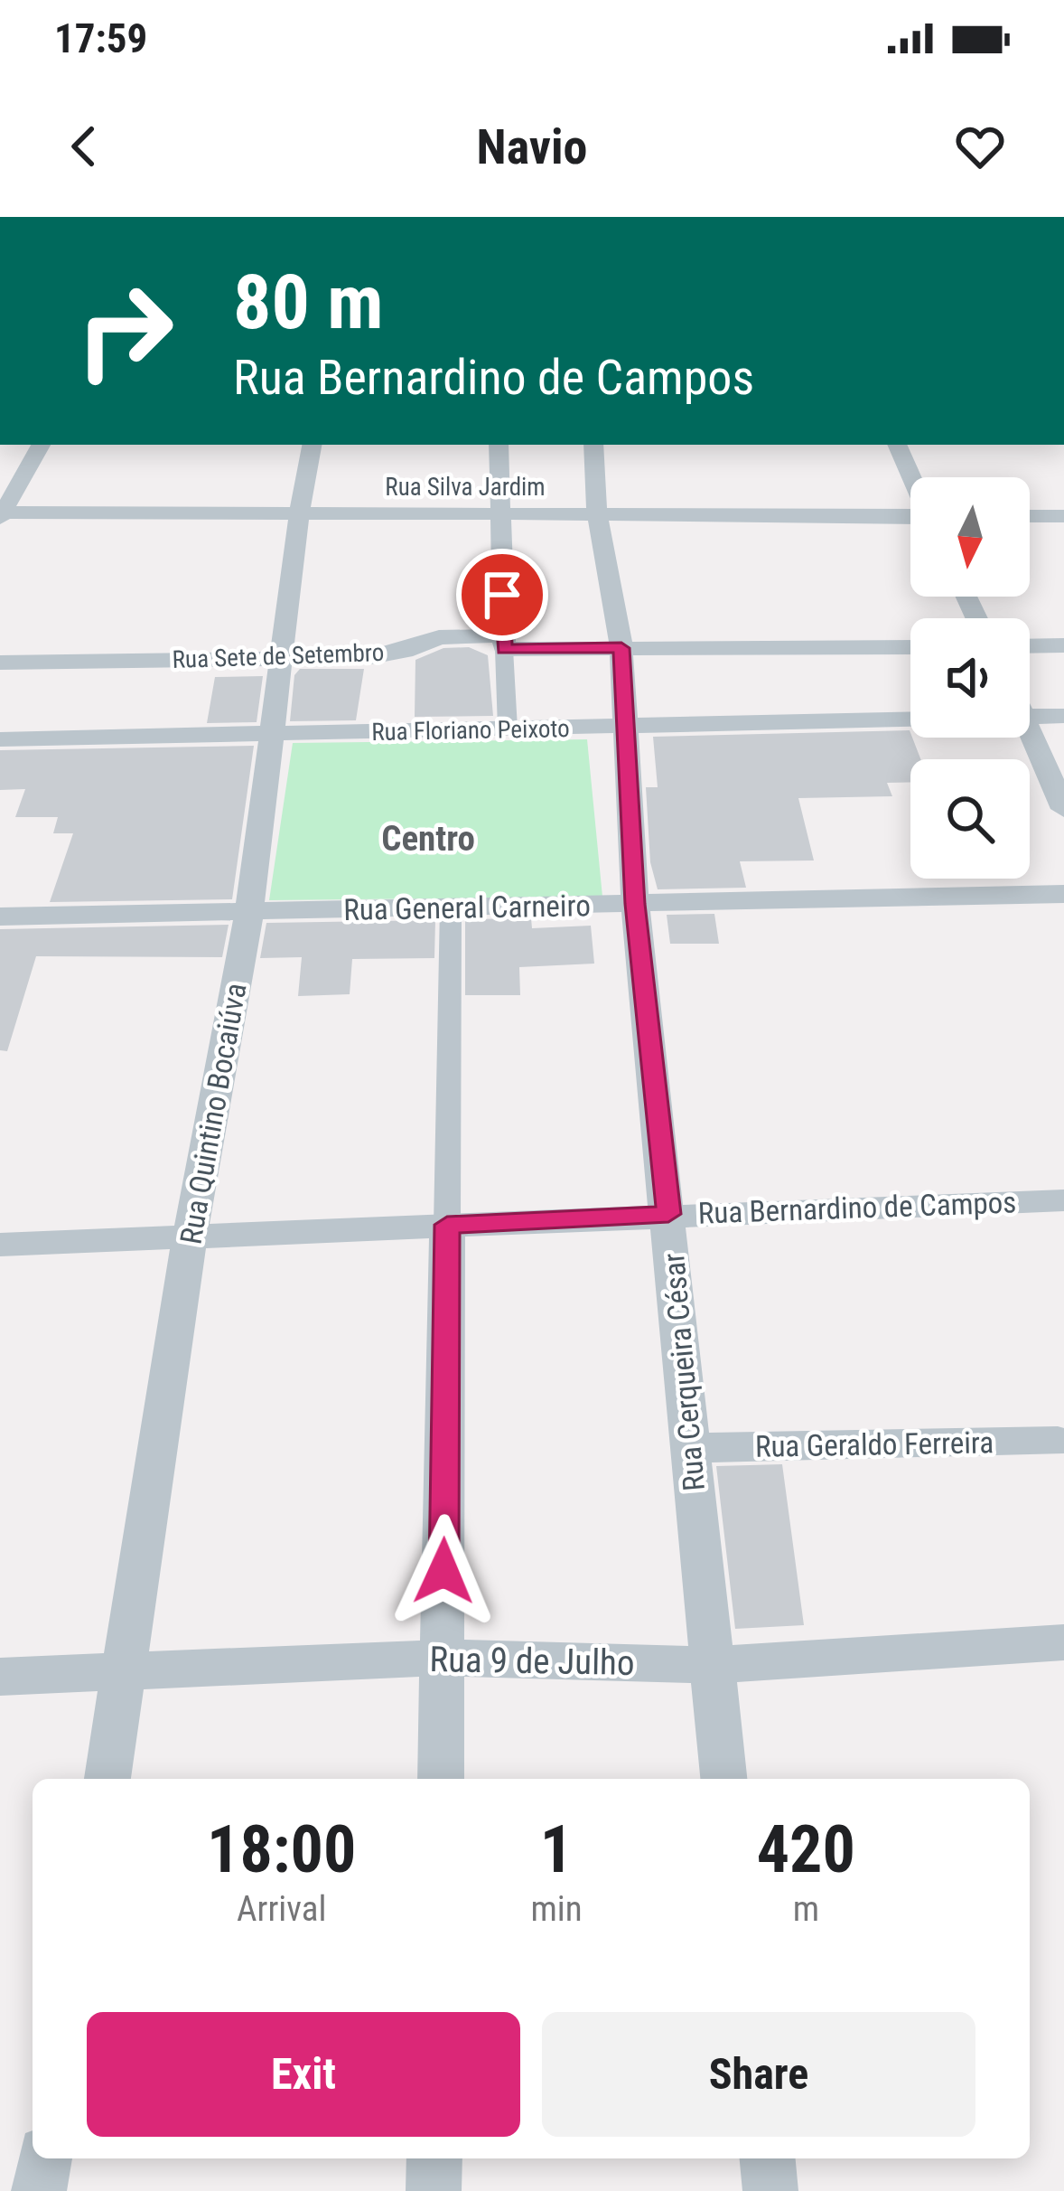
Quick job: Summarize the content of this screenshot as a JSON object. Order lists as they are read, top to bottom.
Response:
{
  "streets": {
    "street": [
      "Rua Silva Jardim",
      "Rua Sete de Setembro",
      "Rua Floriano Peixoto",
      "Rua General Carneiro",
      "Rua Quintino Bocaiúva",
      "Rua Bernardino de Campos",
      "Rua Cerqueira César",
      "Rua Geraldo Ferreira",
      "Rua 9 de Julho"
    ]
  },
  "crossings": [
    ["Rua Silva Jardim", "Rua Quintino Bocaiúva"],
    ["Rua Silva Jardim", "Rua Cerqueira César"],
    ["Rua Sete de Setembro", "Rua Quintino Bocaiúva"],
    ["Rua Sete de Setembro", "Rua Cerqueira César"],
    ["Rua Floriano Peixoto", "Rua Quintino Bocaiúva"],
    ["Rua Floriano Peixoto", "Rua Cerqueira César"],
    ["Rua General Carneiro", "Rua Quintino Bocaiúva"],
    ["Rua General Carneiro", "Rua Cerqueira César"],
    ["Rua Quintino Bocaiúva", "Rua Bernardino de Campos"],
    ["Rua Quintino Bocaiúva", "Rua 9 de Julho"],
    ["Rua Bernardino de Campos", "Rua Cerqueira César"],
    ["Rua Cerqueira César", "Rua Geraldo Ferreira"],
    ["Rua Cerqueira César", "Rua 9 de Julho"]
  ],
  "districts": ["Centro"],
  "north": "bottom",
  "page": {
    "status": "17:59",
    "header": "Navio",
    "turn": ["80 m", "Rua Bernardino de Campos"],
    "eta": [
      "18:00",
      "Arrival",
      "1",
      "min",
      "420",
      "m"
    ],
    "buttons": ["Exit", "Share"]
  }
}
